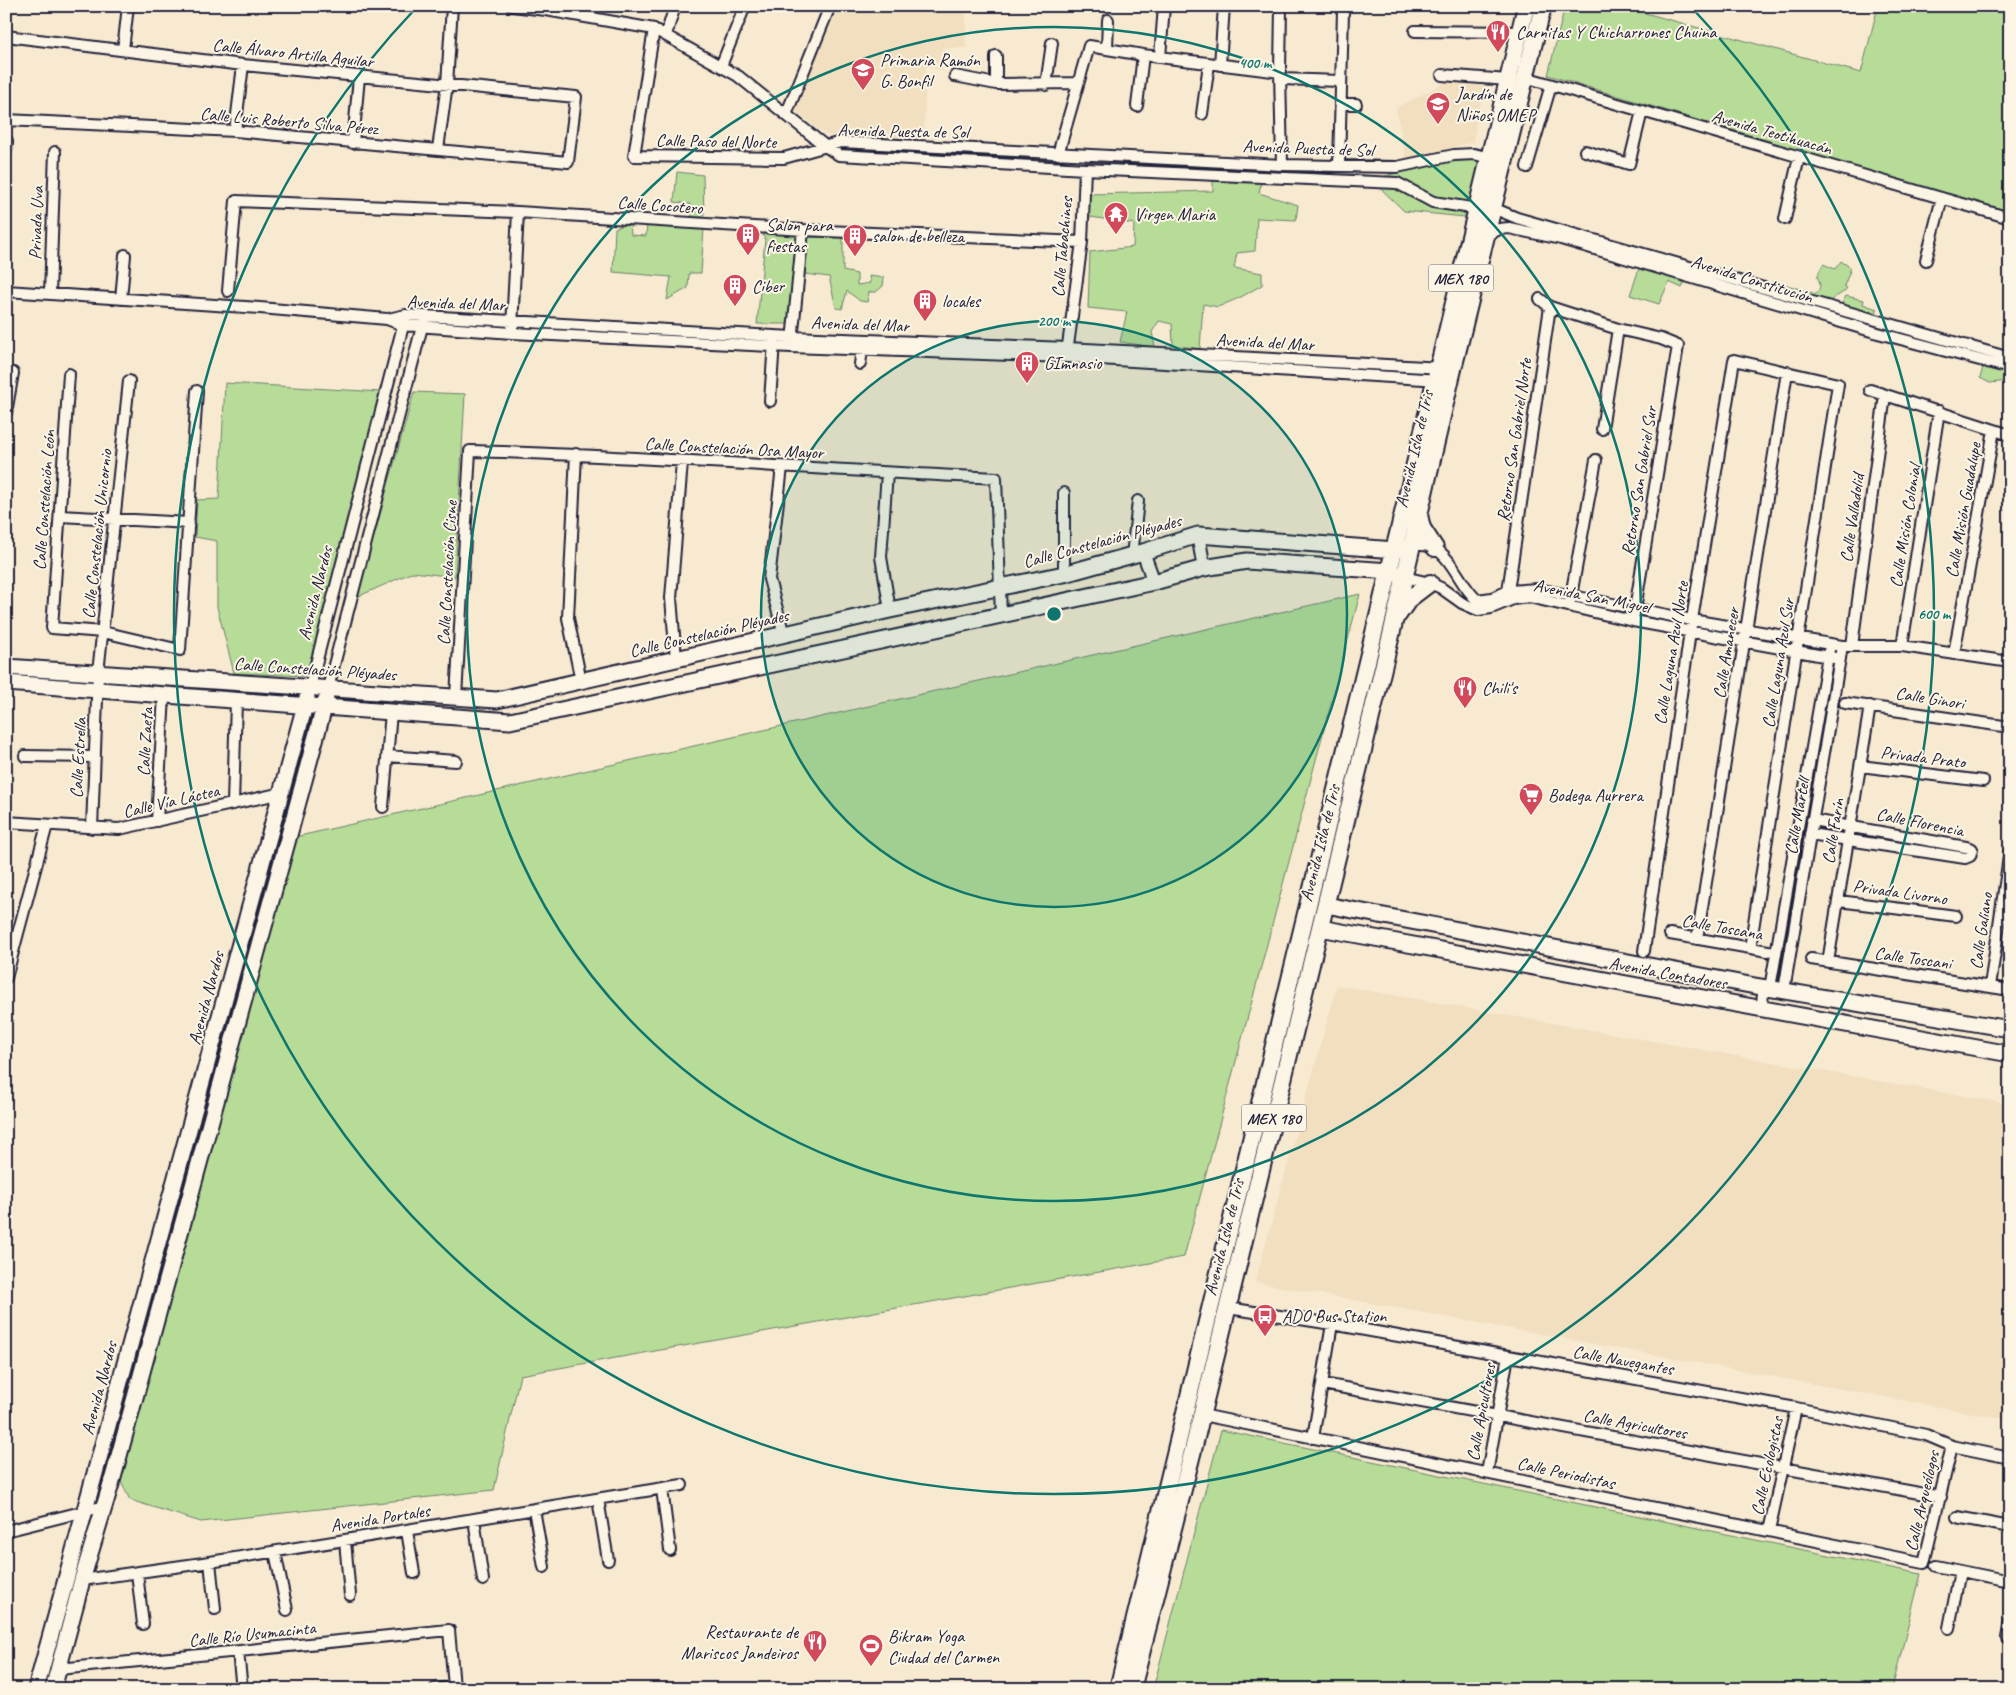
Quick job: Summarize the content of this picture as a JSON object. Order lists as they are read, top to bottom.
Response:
{
  "streets": {
    "main road": [
      "MEX 180",
      "Avenida Isla de Tris",
      "Calle Constelación Pléyades",
      "Avenida Nardos",
      "Avenida Contadores"
    ],
    "street": [
      "Calle Álvaro Artilla Aguilar",
      "Calle Luis Roberto Silva Pérez",
      "Avenida Puesta de Sol",
      "Avenida Teotihuacán",
      "Calle Paso del Norte",
      "Calle Cocotero",
      "Privada Uva",
      "Calle Tabachines",
      "Avenida Constitución",
      "Avenida del Mar",
      "Retorno San Gabriel Norte",
      "Calle Constelación Osa Mayor",
      "Retorno San Gabriel Sur",
      "Calle Constelación León",
      "Calle Misión Guadalupe",
      "Calle Valladolid",
      "Calle Misión Colonial",
      "Calle Constelación Unicornio",
      "Calle Constelación Cisne",
      "Avenida San Miguel",
      "Calle Laguna Azul Norte",
      "Calle Amanecer",
      "Calle Laguna Azul Sur",
      "Calle Ginori",
      "Calle Zaeta",
      "Privada Prato",
      "Calle Estrella",
      "Calle Vía Láctea",
      "Calle Martell",
      "Calle Florencia",
      "Calle Farín",
      "Privada Livorno",
      "Calle Toscana",
      "Calle Galiano",
      "Calle Toscani",
      "Calle Navegantes",
      "Calle Apicultores",
      "Calle Agricultores",
      "Calle Ecologistas",
      "Calle Periodistas",
      "Calle Arqueólogos",
      "Avenida Portales",
      "Calle Río Usumacinta"
    ]
  },
  "crossings": [
    ["Calle Álvaro Artilla Aguilar", "Calle Luis Roberto Silva Pérez"],
    ["Avenida Puesta de Sol", "Calle Paso del Norte"],
    ["Avenida Puesta de Sol", "Calle Tabachines"],
    ["Avenida Puesta de Sol", "Avenida Constitución"],
    ["Avenida Puesta de Sol", "Avenida Isla de Tris"],
    ["Avenida Teotihuacán", "Avenida Isla de Tris"],
    ["Calle Cocotero", "Calle Tabachines"],
    ["Privada Uva", "Avenida del Mar"],
    ["Calle Tabachines", "Avenida del Mar"],
    ["Avenida Constitución", "Avenida Isla de Tris"],
    ["Avenida del Mar", "Avenida Isla de Tris"],
    ["Avenida del Mar", "Avenida Nardos"],
    ["Retorno San Gabriel Norte", "Avenida San Miguel"],
    ["Calle Constelación Osa Mayor", "Calle Constelación Pléyades"],
    ["Calle Constelación Osa Mayor", "Calle Constelación Cisne"],
    ["Avenida Isla de Tris", "Calle Constelación Pléyades"],
    ["Avenida Isla de Tris", "Avenida San Miguel"],
    ["Avenida Isla de Tris", "Avenida Contadores"],
    ["Avenida Isla de Tris", "Calle Navegantes"],
    ["Avenida Isla de Tris", "Calle Periodistas"],
    ["Retorno San Gabriel Sur", "Avenida San Miguel"],
    ["Calle Constelación León", "Calle Constelación Unicornio"],
    ["Calle Misión Guadalupe", "Avenida San Miguel"],
    ["Calle Valladolid", "Avenida San Miguel"],
    ["Calle Valladolid", "Calle Martell"],
    ["Calle Misión Colonial", "Avenida San Miguel"],
    ["Calle Constelación Unicornio", "Calle Constelación Pléyades"],
    ["Calle Constelación Unicornio", "Calle Estrella"],
    ["Calle Constelación Pléyades", "Calle Constelación Cisne"],
    ["Calle Constelación Pléyades", "Avenida Nardos"],
    ["Avenida Nardos", "Calle Vía Láctea"],
    ["Avenida Nardos", "Avenida Portales"],
    ["Avenida Nardos", "Calle Río Usumacinta"],
    ["Avenida San Miguel", "Calle Laguna Azul Norte"],
    ["Avenida San Miguel", "Calle Amanecer"],
    ["Avenida San Miguel", "Calle Laguna Azul Sur"],
    ["Avenida San Miguel", "Calle Martell"],
    ["Calle Laguna Azul Norte", "Calle Amanecer"],
    ["Calle Laguna Azul Norte", "Calle Laguna Azul Sur"],
    ["Calle Amanecer", "Calle Laguna Azul Sur"],
    ["Calle Amanecer", "Calle Toscana"],
    ["Calle Laguna Azul Sur", "Calle Toscana"],
    ["Calle Ginori", "Calle Farín"],
    ["Calle Zaeta", "Calle Vía Láctea"],
    ["Privada Prato", "Calle Farín"],
    ["Calle Estrella", "Calle Vía Láctea"],
    ["Calle Martell", "Calle Florencia"],
    ["Calle Martell", "Avenida Contadores"],
    ["Calle Florencia", "Calle Farín"],
    ["Calle Farín", "Privada Livorno"],
    ["Calle Farín", "Calle Toscani"],
    ["Calle Galiano", "Calle Toscani"],
    ["Calle Navegantes", "Calle Apicultores"],
    ["Calle Navegantes", "Calle Ecologistas"],
    ["Calle Navegantes", "Calle Arqueólogos"],
    ["Calle Apicultores", "Calle Agricultores"],
    ["Calle Apicultores", "Calle Periodistas"],
    ["Calle Agricultores", "Calle Ecologistas"],
    ["Calle Agricultores", "Calle Arqueólogos"],
    ["Calle Ecologistas", "Calle Periodistas"],
    ["Calle Periodistas", "Calle Arqueólogos"]
  ],
  "places": {
    "restaurant": ["Carnitas Y Chicharrones Chuina", "Chili's", "Restaurante de Mariscos Jandeiros"],
    "school or university": ["Primaria Ramón G. Bonfil", "Jardín de Niños OMEP"],
    "temple": ["Virgen Maria"],
    "building": [
      "Salon para fiestas",
      "salon de belleza",
      "Ciber",
      "locales",
      "GImnasio"
    ],
    "supermarket": ["Bodega Aurrera"],
    "bus stop": ["ADO Bus Station"],
    "sports": ["Bikram Yoga Ciudad del Carmen"]
  },
  "rings": ["400 m", "200 m", "600 m"]
}
